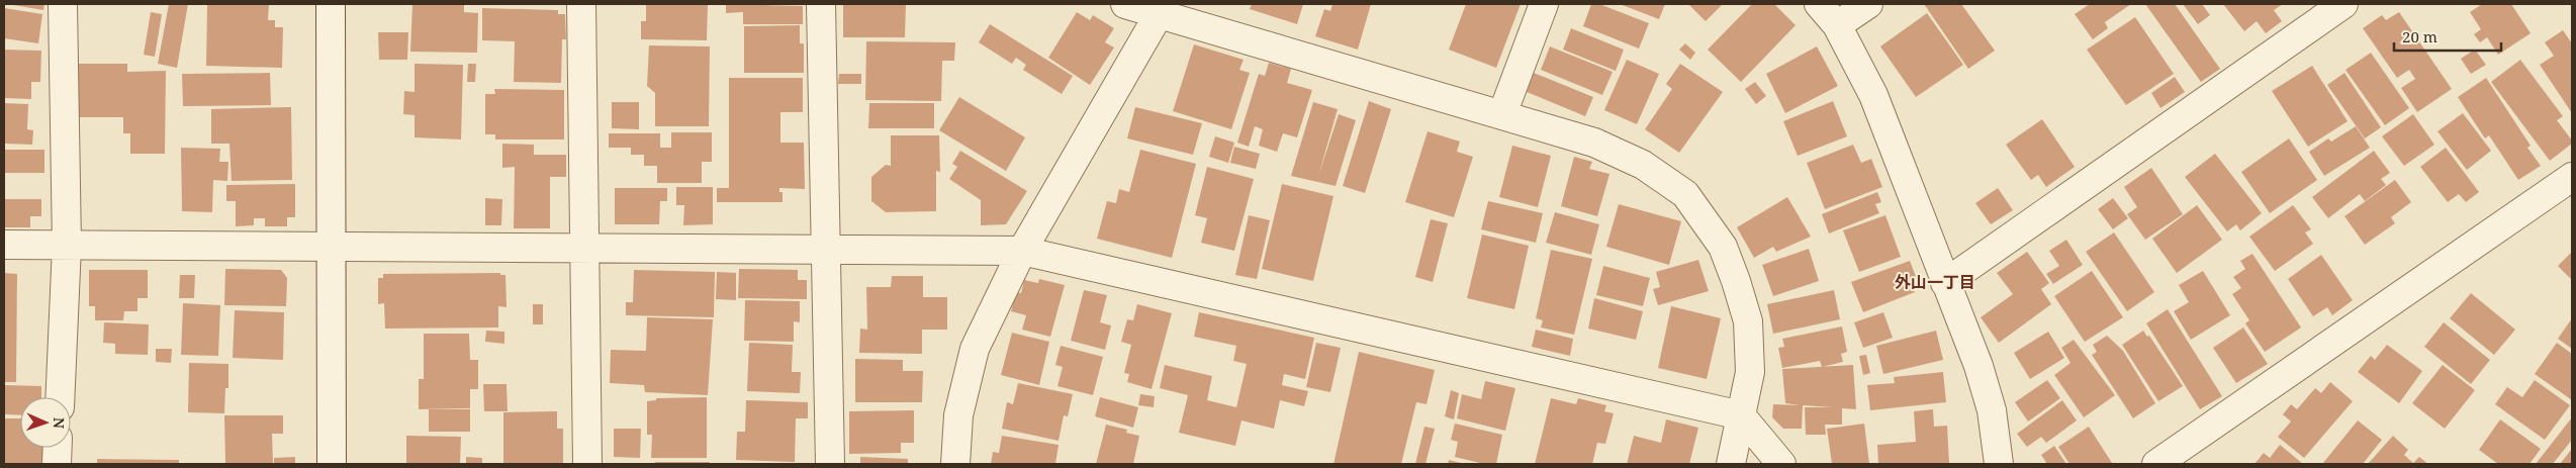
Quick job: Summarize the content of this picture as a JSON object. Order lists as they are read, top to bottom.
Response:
{
  "districts": ["外山一丁目"],
  "scale_bar": "20 m",
  "north": "right"
}
